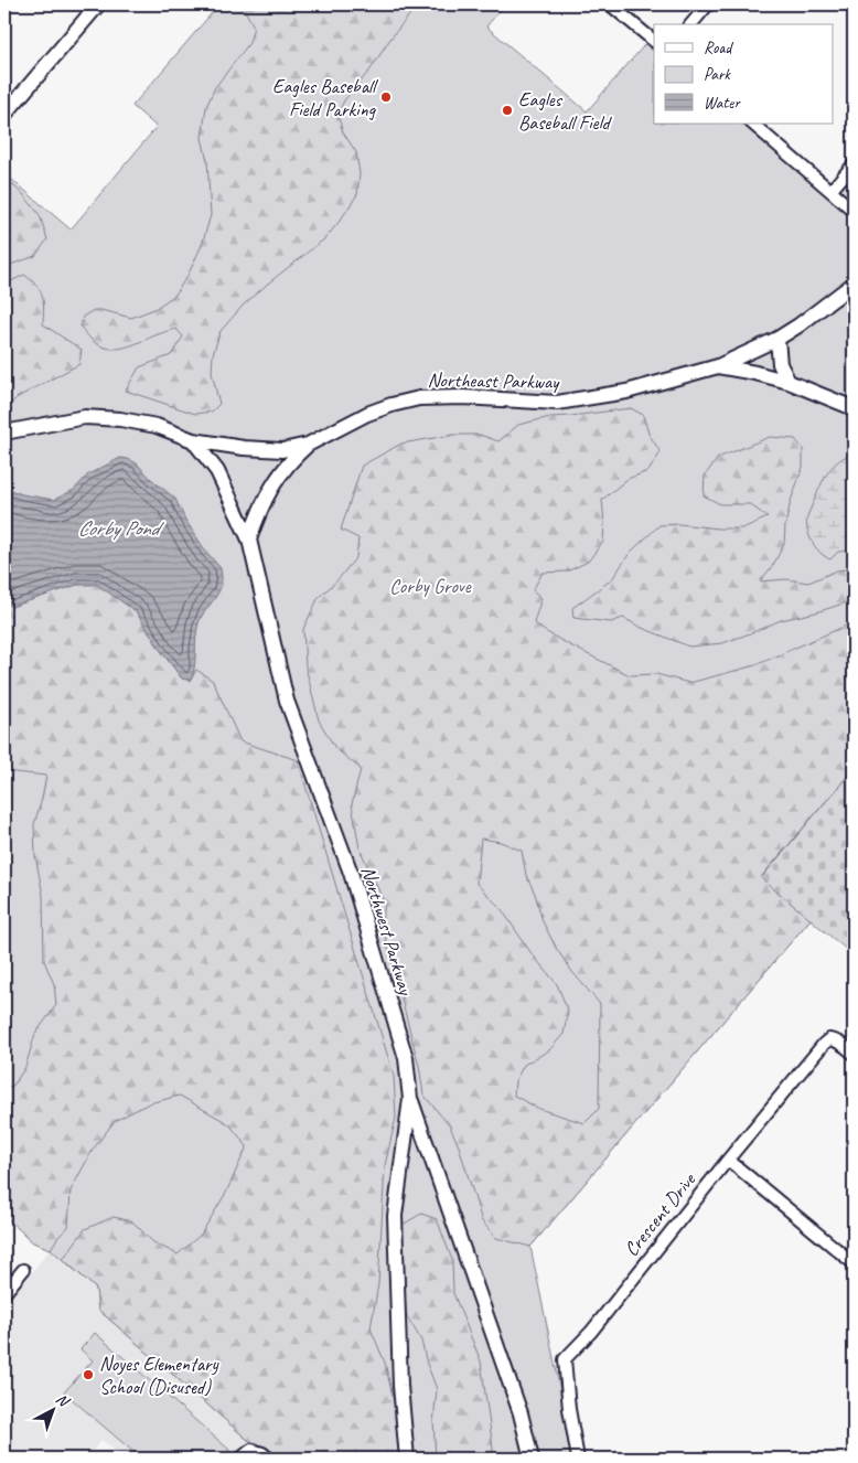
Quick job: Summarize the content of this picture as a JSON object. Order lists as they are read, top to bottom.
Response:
{
  "streets": {
    "street": ["Northeast Parkway", "Northwest Parkway", "Crescent Drive"]
  },
  "crossings": [
    ["Northeast Parkway", "Northwest Parkway"]
  ],
  "water": ["Corby Pond"],
  "parks": ["Corby Grove"],
  "places": ["Eagles Baseball Field Parking", "Eagles Baseball Field", "Noyes Elementary School (Disused)"],
  "legend": ["Road", "Park", "Water"],
  "north": "top right"
}
